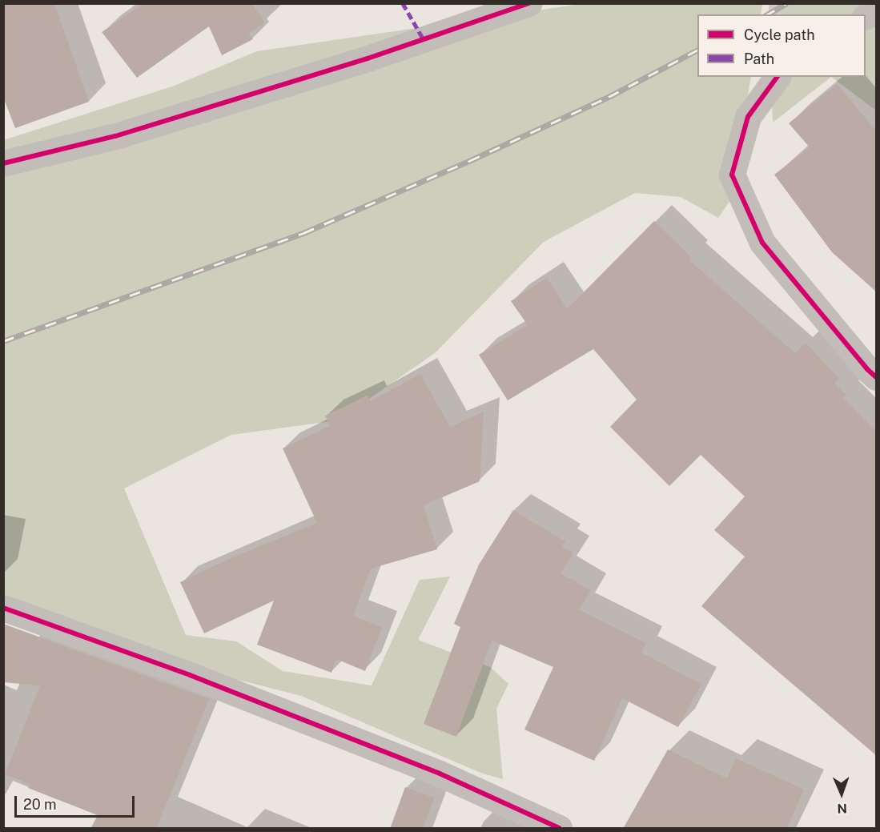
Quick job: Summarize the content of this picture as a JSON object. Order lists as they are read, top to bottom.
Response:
{
  "legend": ["Cycle path", "Path"],
  "scale_bar": "20 m",
  "north": "bottom"
}
